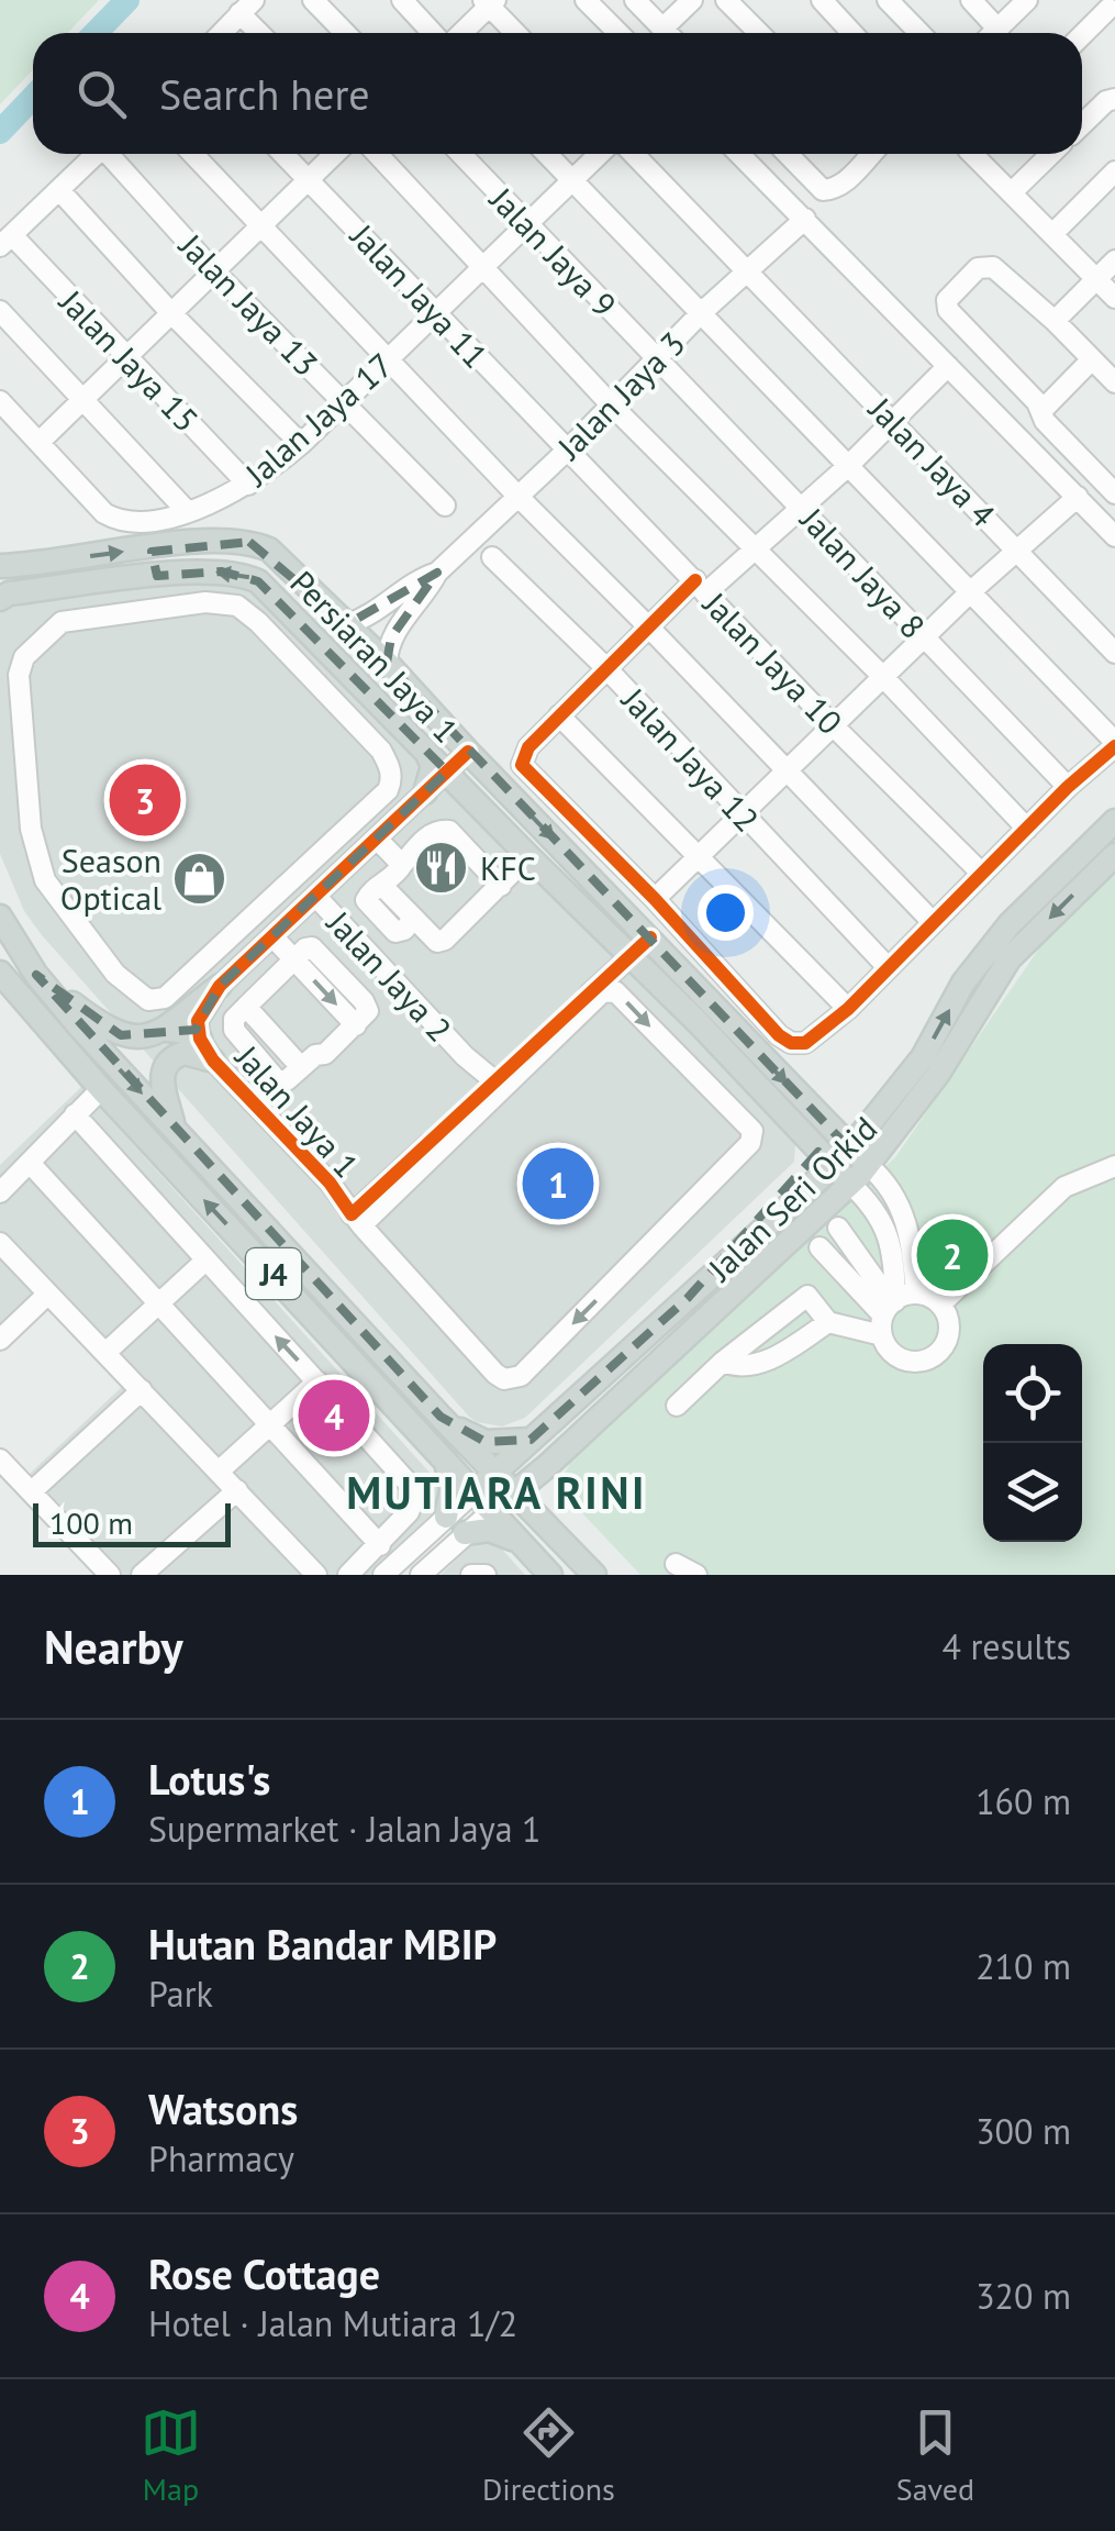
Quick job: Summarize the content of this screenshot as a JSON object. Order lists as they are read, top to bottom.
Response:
{
  "streets": {
    "main road": ["Persiaran Jaya 1", "Jalan Seri Orkid", "J4"],
    "street": [
      "Jalan Jaya 9",
      "Jalan Jaya 11",
      "Jalan Jaya 13",
      "Jalan Jaya 15",
      "Jalan Jaya 3",
      "Jalan Jaya 17",
      "Jalan Jaya 4",
      "Jalan Jaya 8",
      "Jalan Jaya 10",
      "Jalan Jaya 12",
      "Jalan Jaya 2",
      "Jalan Jaya 1"
    ]
  },
  "crossings": [
    ["Jalan Jaya 9", "Jalan Jaya 3"],
    ["Jalan Jaya 9", "Jalan Jaya 17"],
    ["Jalan Jaya 9", "Jalan Jaya 8"],
    ["Jalan Jaya 11", "Jalan Jaya 3"],
    ["Jalan Jaya 11", "Jalan Jaya 17"],
    ["Jalan Jaya 11", "Jalan Jaya 10"],
    ["Jalan Jaya 13", "Jalan Jaya 17"],
    ["Jalan Jaya 15", "Jalan Jaya 17"],
    ["Jalan Jaya 3", "Jalan Jaya 4"],
    ["Jalan Jaya 3", "Jalan Jaya 8"],
    ["Jalan Jaya 3", "Jalan Jaya 10"],
    ["Persiaran Jaya 1", "Jalan Jaya 1"],
    ["Persiaran Jaya 1", "Jalan Seri Orkid"],
    ["Jalan Jaya 2", "Jalan Jaya 1"],
    ["Jalan Seri Orkid", "J4"]
  ],
  "districts": ["MUTIARA RINI"],
  "places": {
    "restaurant": ["KFC"],
    "shop": ["Season Optical"]
  },
  "scale_bar": "100 m",
  "page": {
    "search": "Search here",
    "pins": [
      "3",
      "1",
      "2",
      "4"
    ],
    "scale": "100 m",
    "heading": ["Nearby", "4 results"],
    "list": [
      {
        "mark": "1",
        "name": "Lotus's",
        "note": "Supermarket · Jalan Jaya 1",
        "value": "160 m"
      },
      {
        "mark": "2",
        "name": "Hutan Bandar MBIP",
        "note": "Park",
        "value": "210 m"
      },
      {
        "mark": "3",
        "name": "Watsons",
        "note": "Pharmacy",
        "value": "300 m"
      },
      {
        "mark": "4",
        "name": "Rose Cottage",
        "note": "Hotel · Jalan Mutiara 1/2",
        "value": "320 m"
      }
    ],
    "nav": ["Map", "Directions", "Saved"]
  }
}
